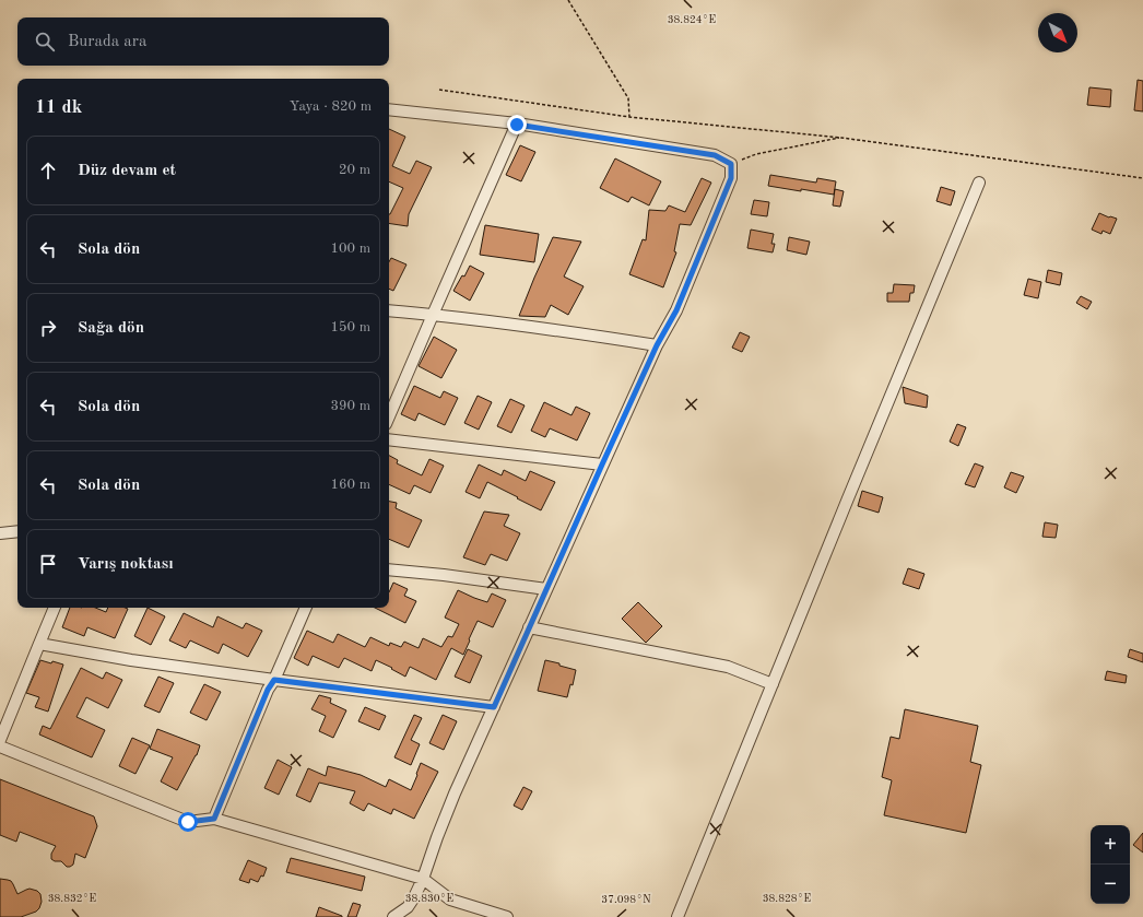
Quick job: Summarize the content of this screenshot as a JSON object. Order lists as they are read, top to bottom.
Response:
{
  "north": "bottom right",
  "page": {
    "search": "Burada ara",
    "heading": ["11 dk", "Yaya · 820 m"],
    "list": [
      ["Düz devam et", "20 m"],
      ["Sola dön", "100 m"],
      ["Sağa dön", "150 m"],
      ["Sola dön", "390 m"],
      ["Sola dön", "160 m"],
      "Varış noktası"
    ],
    "map_buttons": ["+", "−"]
  },
  "coordinates": [
    "38.824°E",
    "38.832°E",
    "38.830°E",
    "38.828°E",
    "37.098°N"
  ]
}
